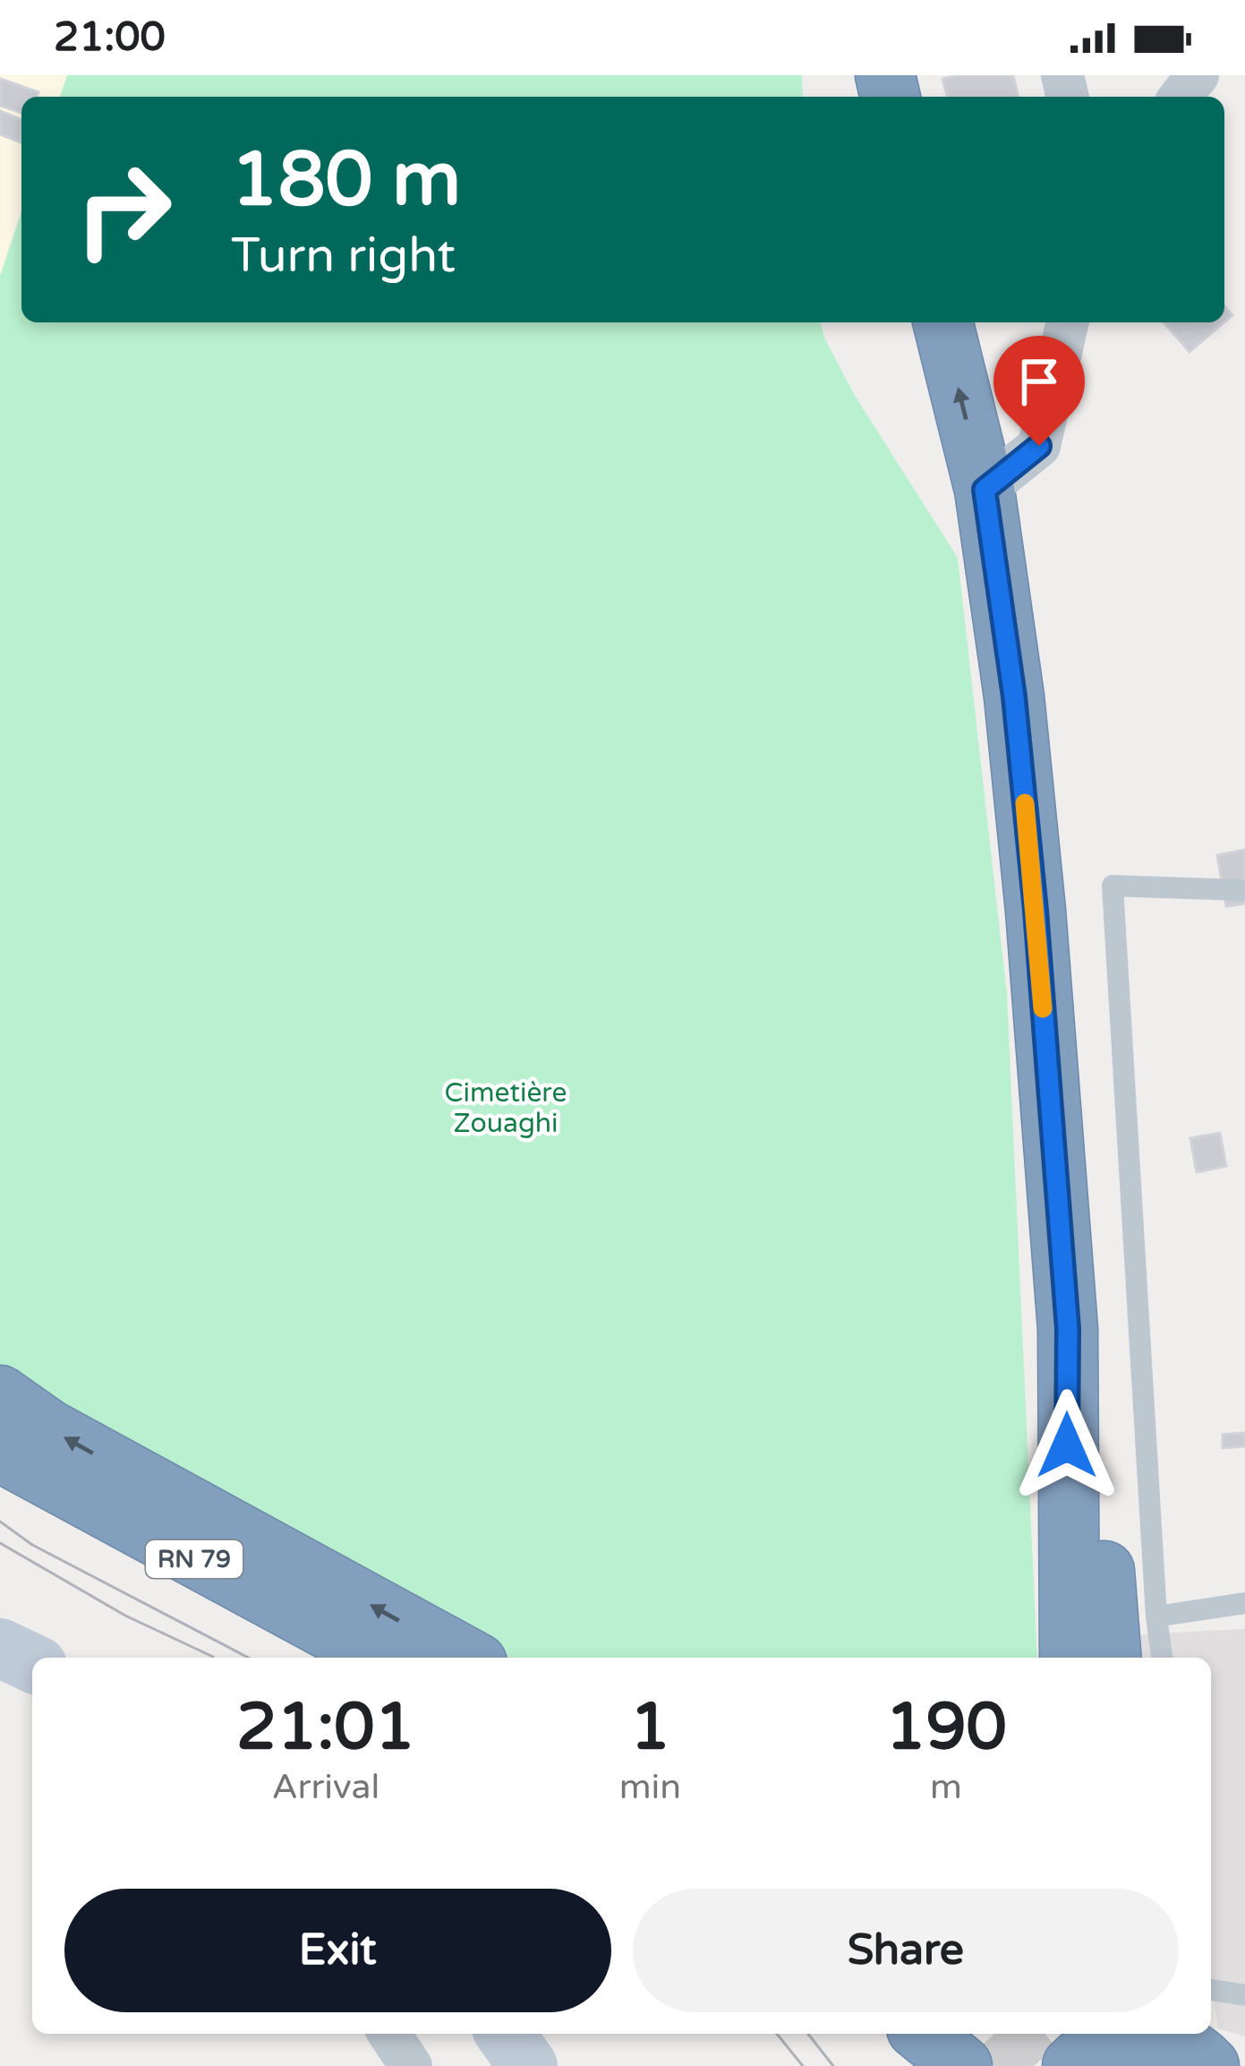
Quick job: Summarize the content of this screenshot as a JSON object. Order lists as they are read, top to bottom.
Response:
{
  "streets": {
    "highway": ["RN 79"]
  },
  "parks": ["Cimetière Zouaghi"],
  "page": {
    "status": "21:00",
    "turn": ["180 m", "Turn right"],
    "eta": [
      "21:01",
      "Arrival",
      "1",
      "min",
      "190",
      "m"
    ],
    "buttons": ["Exit", "Share"]
  }
}
